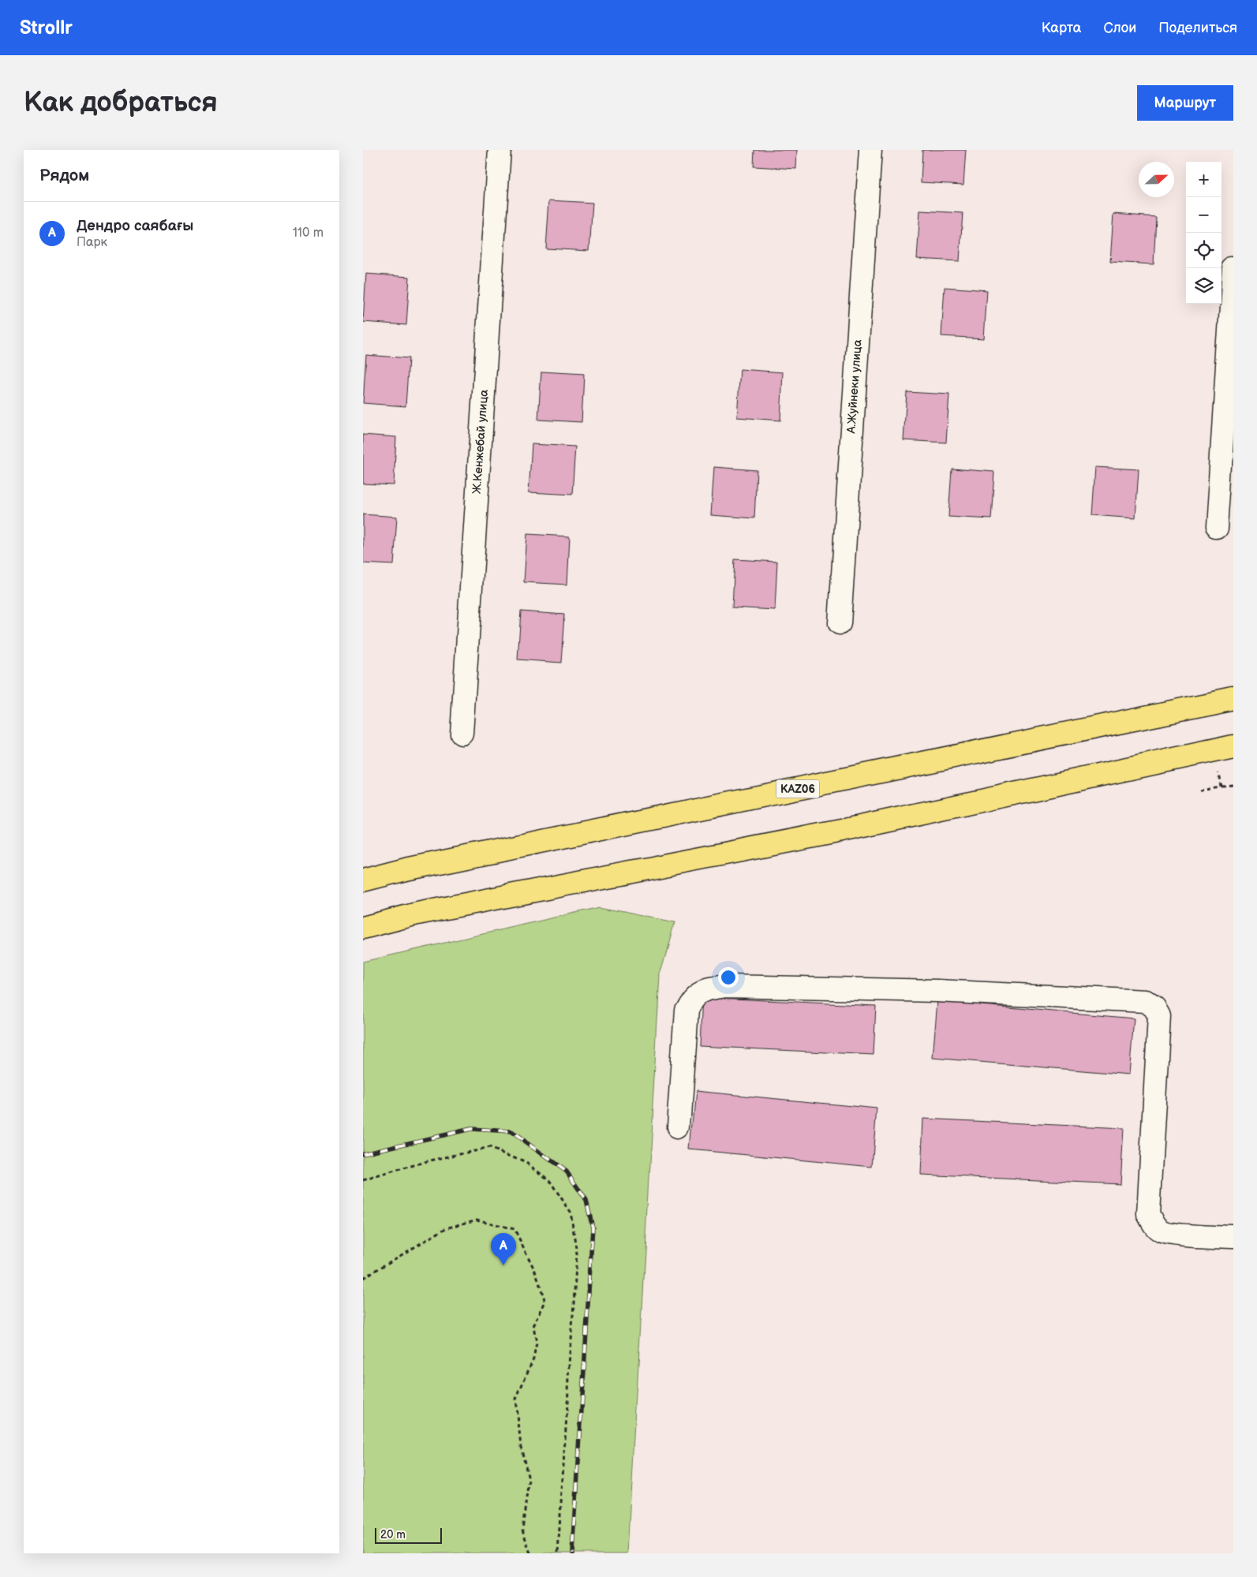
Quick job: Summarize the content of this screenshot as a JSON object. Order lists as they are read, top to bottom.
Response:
{
  "streets": {
    "highway": ["KАZ06"],
    "street": ["А.Жуйнеки улица", "Ж.Кенжебай улица"]
  },
  "scale_bar": "20 m",
  "north": "right",
  "page": {
    "header": "Strollr",
    "nav": ["Карта", "Слои", "Поделиться"],
    "buttons": "Маршрут",
    "title": "Как добраться",
    "heading": "Рядом",
    "map_buttons": ["+", "−"],
    "list": [
      {
        "mark": "A",
        "name": "Дендро саябағы",
        "note": "Парк",
        "value": "110 m"
      }
    ],
    "pins": "A",
    "scale": "20 m"
  }
}
